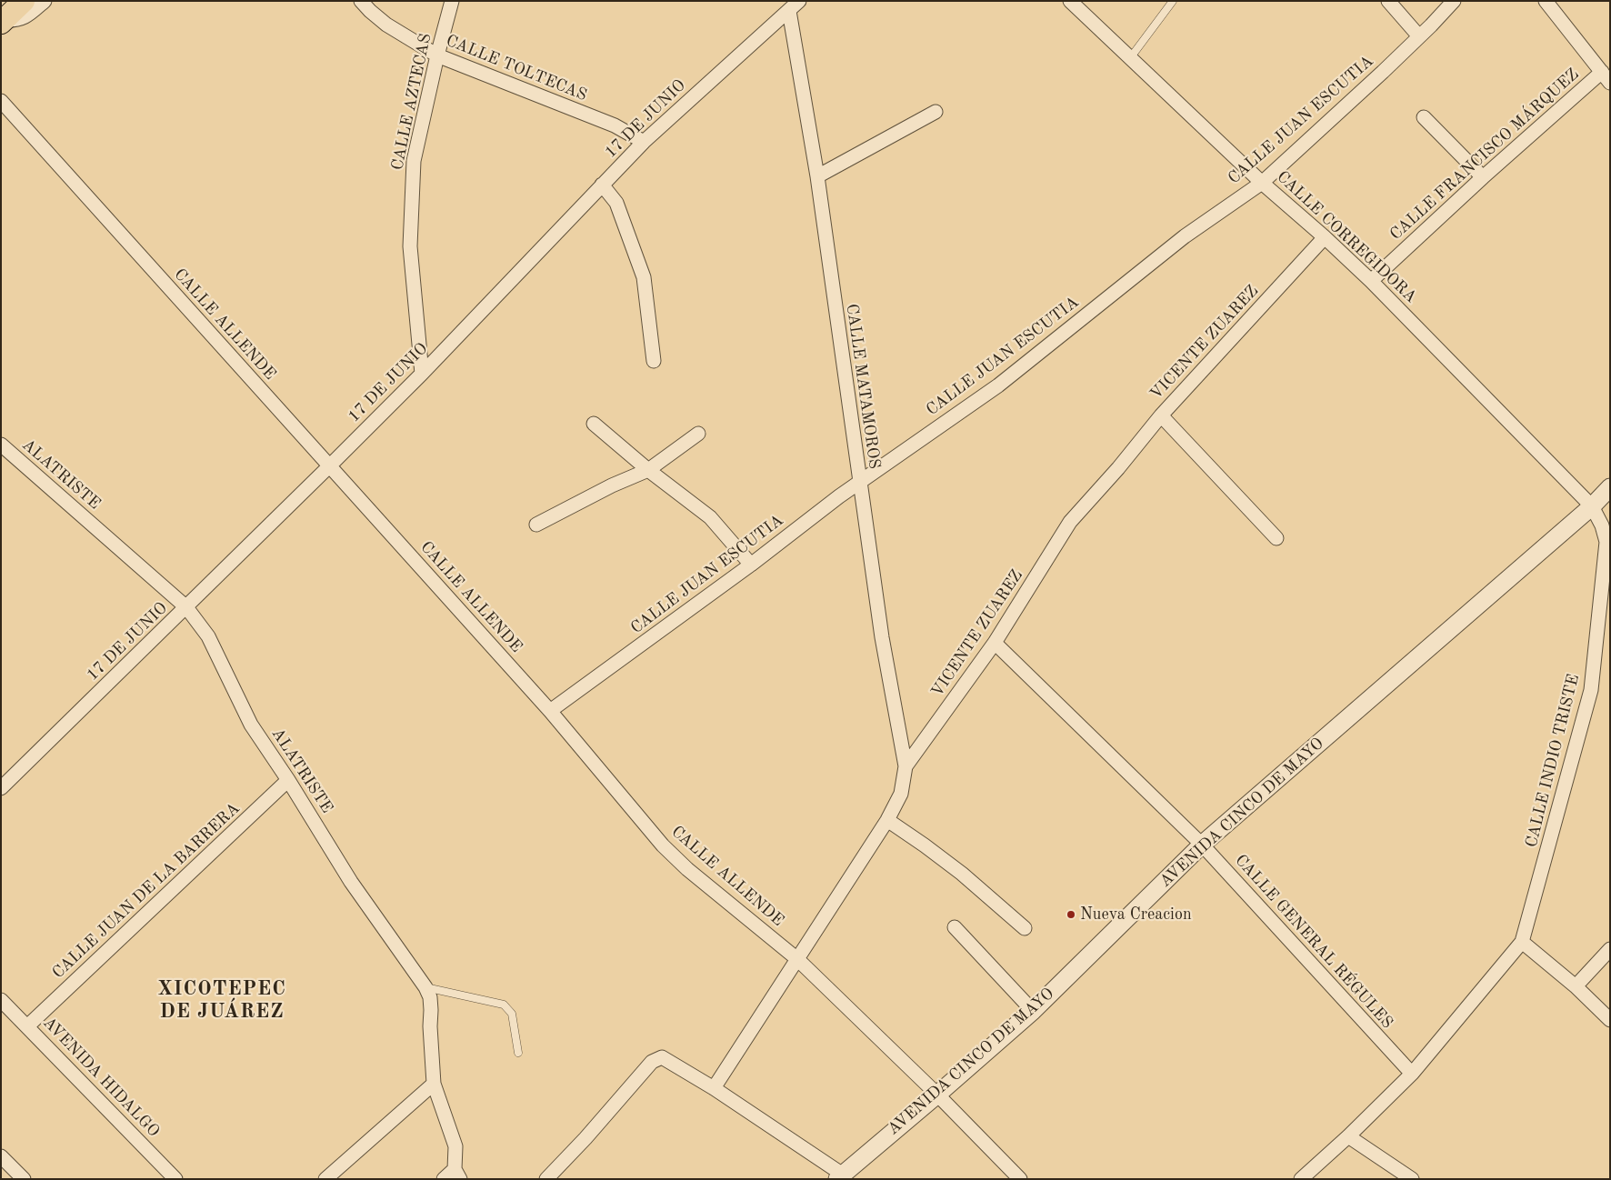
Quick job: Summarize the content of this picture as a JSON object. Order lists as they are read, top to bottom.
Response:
{
  "streets": {
    "street": [
      "CALLE TOLTECAS",
      "CALLE AZTECAS",
      "17 DE JUNIO",
      "CALLE JUAN ESCUTIA",
      "CALLE FRANCISCO MÁRQUEZ",
      "CALLE CORREGIDORA",
      "CALLE ALLENDE",
      "VICENTE ZUAREZ",
      "CALLE MATAMOROS",
      "ALATRISTE",
      "CALLE INDIO TRISTE",
      "AVENIDA CINCO DE MAYO",
      "CALLE JUAN DE LA BARRERA",
      "CALLE GENERAL RÉGULES",
      "AVENIDA HIDALGO"
    ]
  },
  "crossings": [
    ["CALLE TOLTECAS", "CALLE AZTECAS"],
    ["CALLE TOLTECAS", "17 DE JUNIO"],
    ["CALLE AZTECAS", "17 DE JUNIO"],
    ["17 DE JUNIO", "CALLE ALLENDE"],
    ["17 DE JUNIO", "CALLE MATAMOROS"],
    ["17 DE JUNIO", "ALATRISTE"],
    ["CALLE JUAN ESCUTIA", "CALLE CORREGIDORA"],
    ["CALLE JUAN ESCUTIA", "CALLE ALLENDE"],
    ["CALLE JUAN ESCUTIA", "CALLE MATAMOROS"],
    ["CALLE FRANCISCO MÁRQUEZ", "CALLE CORREGIDORA"],
    ["CALLE CORREGIDORA", "VICENTE ZUAREZ"],
    ["CALLE CORREGIDORA", "CALLE INDIO TRISTE"],
    ["CALLE CORREGIDORA", "AVENIDA CINCO DE MAYO"],
    ["CALLE ALLENDE", "VICENTE ZUAREZ"],
    ["CALLE ALLENDE", "AVENIDA CINCO DE MAYO"],
    ["VICENTE ZUAREZ", "CALLE MATAMOROS"],
    ["VICENTE ZUAREZ", "CALLE GENERAL RÉGULES"],
    ["ALATRISTE", "CALLE JUAN DE LA BARRERA"],
    ["CALLE INDIO TRISTE", "AVENIDA CINCO DE MAYO"],
    ["AVENIDA CINCO DE MAYO", "CALLE GENERAL RÉGULES"],
    ["CALLE JUAN DE LA BARRERA", "AVENIDA HIDALGO"]
  ],
  "districts": ["XICOTEPEC DE JUÁREZ"],
  "places": ["Nueva Creacion"]
}
